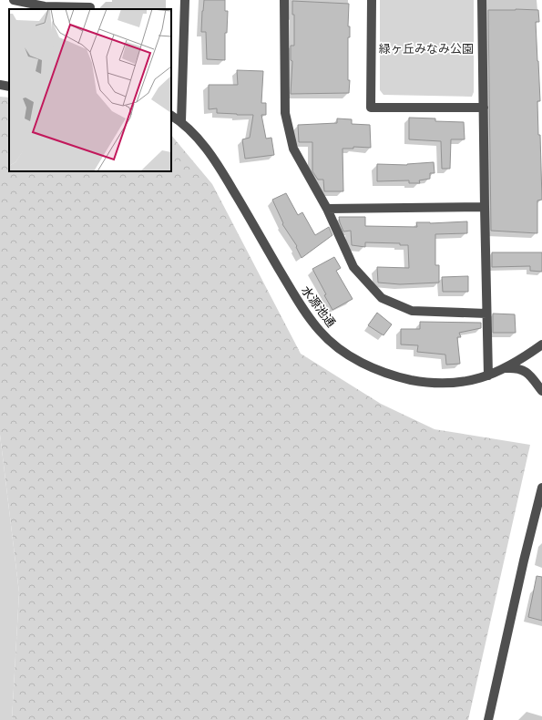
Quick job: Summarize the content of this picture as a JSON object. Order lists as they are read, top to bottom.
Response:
{
  "streets": {
    "street": ["水源池通"]
  },
  "parks": ["緑ヶ丘みなみ公園"]
}
